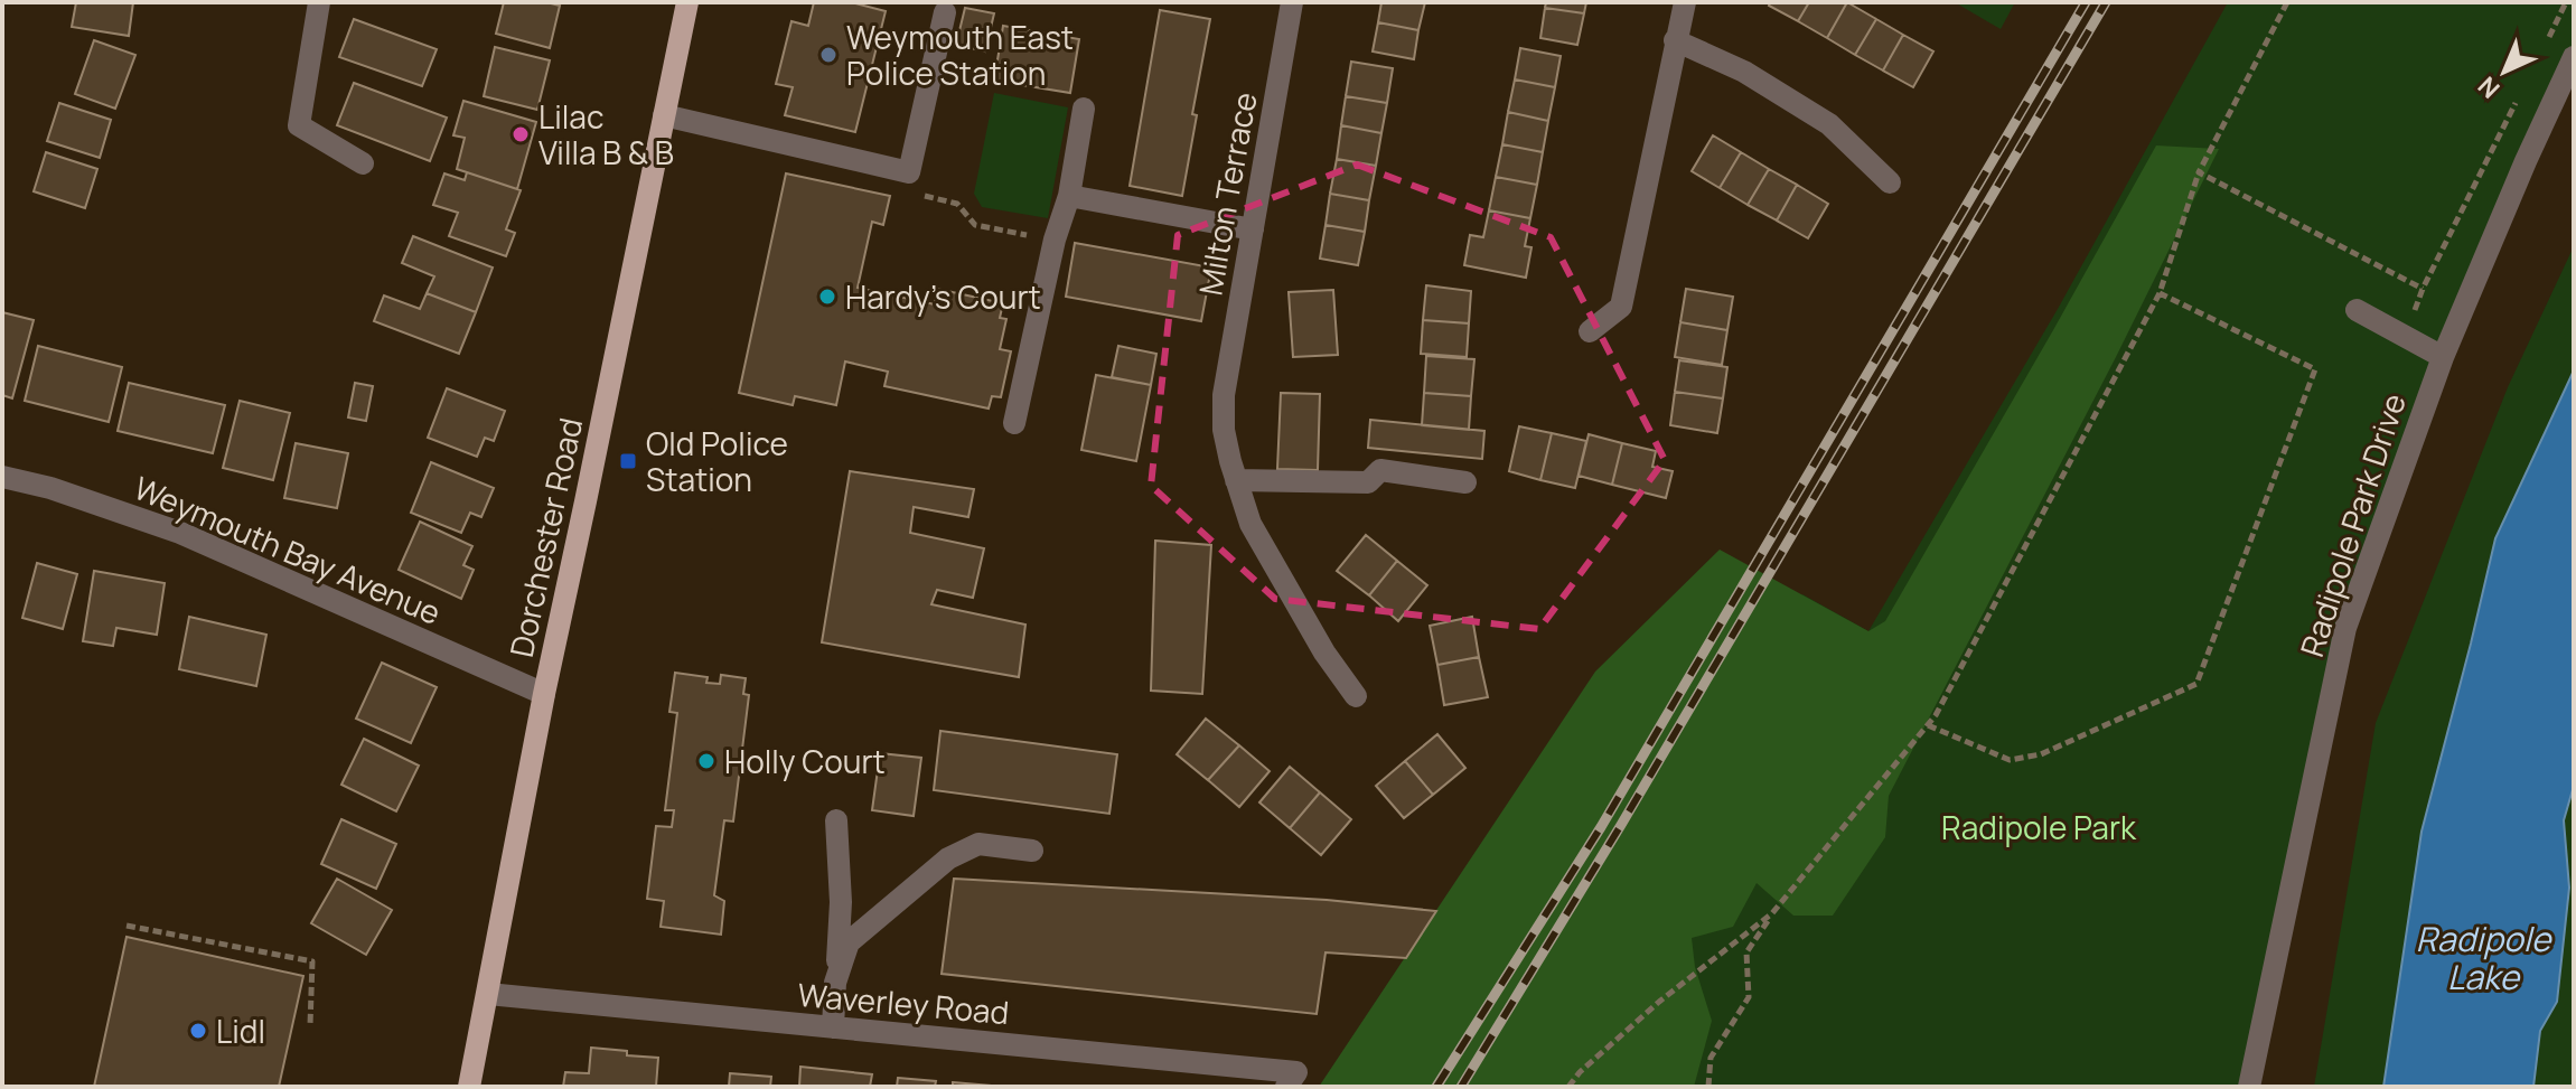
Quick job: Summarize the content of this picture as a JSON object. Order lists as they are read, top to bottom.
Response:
{
  "streets": {
    "main road": ["Dorchester Road"],
    "street": [
      "Milton Terrace",
      "Radipole Park Drive",
      "Weymouth Bay Avenue",
      "Waverley Road"
    ]
  },
  "crossings": [
    ["Dorchester Road", "Weymouth Bay Avenue"],
    ["Dorchester Road", "Waverley Road"]
  ],
  "water": ["Radipole Lake"],
  "parks": ["Radipole Park"],
  "places": {
    "other": [
      "Weymouth East Police Station",
      "Lilac Villa B & B",
      "Hardy's Court",
      "Holly Court",
      "Lidl"
    ],
    "transit": ["Old Police Station"]
  },
  "north": "bottom left"
}
